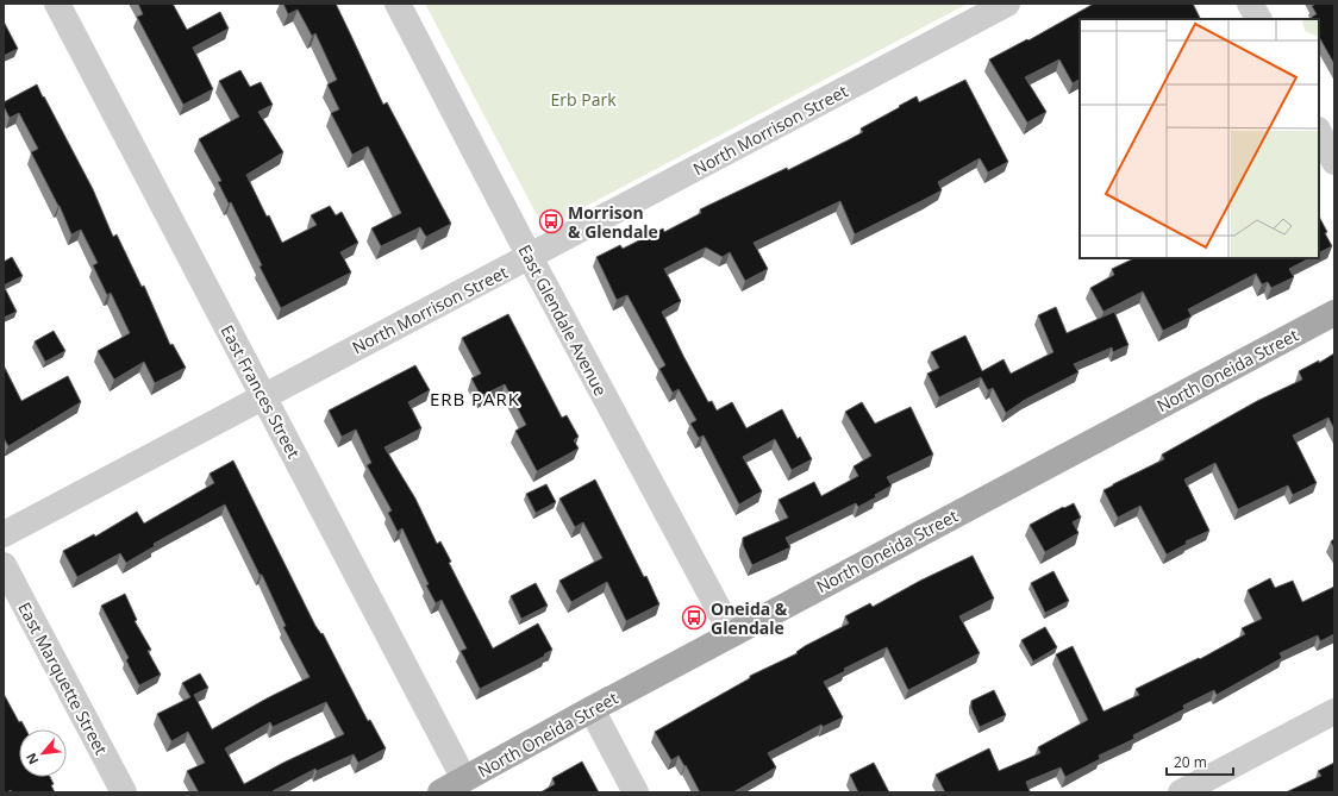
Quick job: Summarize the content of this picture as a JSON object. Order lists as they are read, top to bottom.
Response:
{
  "streets": {
    "main road": ["North Oneida Street"],
    "street": [
      "North Morrison Street",
      "East Glendale Avenue",
      "East Frances Street",
      "East Marquette Street"
    ]
  },
  "crossings": [
    ["North Morrison Street", "East Glendale Avenue"],
    ["North Morrison Street", "East Frances Street"],
    ["East Glendale Avenue", "North Oneida Street"],
    ["North Oneida Street", "East Frances Street"]
  ],
  "districts": ["ERB PARK"],
  "parks": ["Erb Park"],
  "places": {
    "bus stop": ["Morrison & Glendale", "Oneida & Glendale"]
  },
  "scale_bar": "20 m",
  "north": "bottom left"
}
